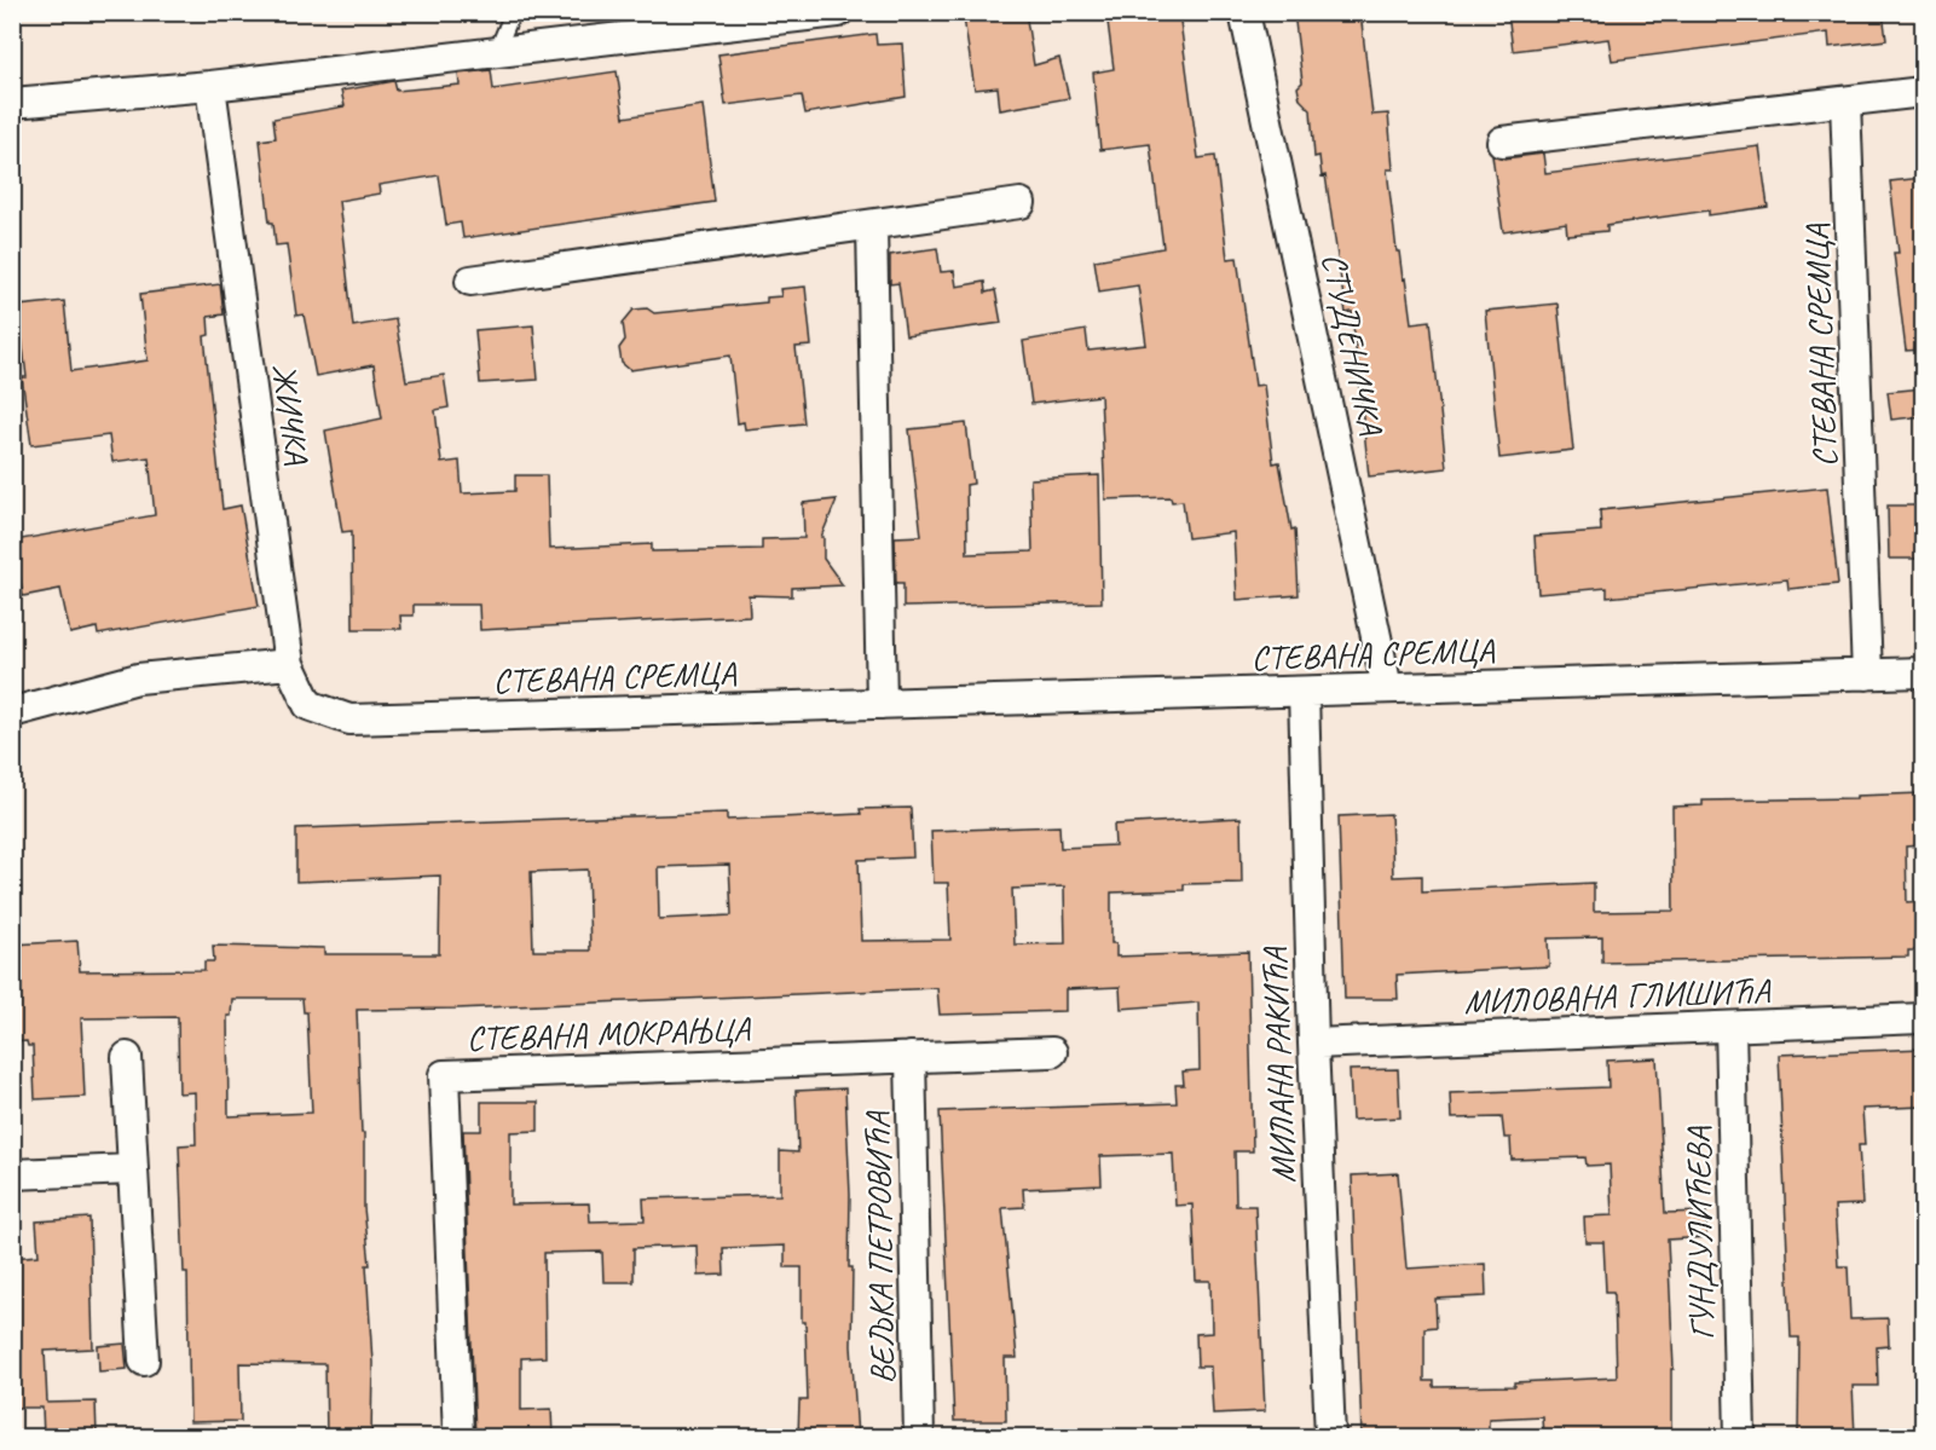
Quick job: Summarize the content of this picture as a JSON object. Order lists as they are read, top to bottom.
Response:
{
  "streets": {
    "street": [
      "СТУДЕНИЧКА",
      "СТЕВАНА СРЕМЦА",
      "ЖИЧКА",
      "МИЛОВАНА ГЛИШИЋА",
      "СТЕВАНА МОКРАЊЦА",
      "МИЛАНА РАКИЋА",
      "ГУНДУЛИЋЕВА",
      "ВЕЉКА ПЕТРОВИЋА"
    ]
  },
  "crossings": [
    ["СТУДЕНИЧКА", "СТЕВАНА СРЕМЦА"],
    ["СТЕВАНА СРЕМЦА", "ЖИЧКА"],
    ["СТЕВАНА СРЕМЦА", "МИЛАНА РАКИЋА"],
    ["МИЛОВАНА ГЛИШИЋА", "МИЛАНА РАКИЋА"],
    ["МИЛОВАНА ГЛИШИЋА", "ГУНДУЛИЋЕВА"],
    ["СТЕВАНА МОКРАЊЦА", "ВЕЉКА ПЕТРОВИЋА"]
  ]
}
